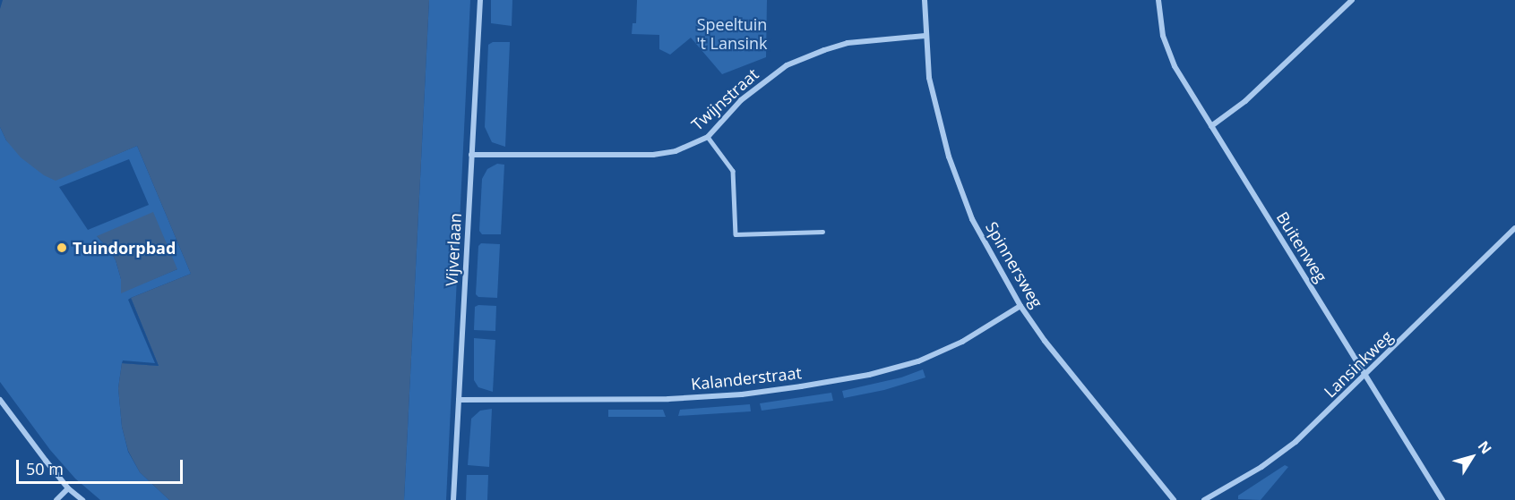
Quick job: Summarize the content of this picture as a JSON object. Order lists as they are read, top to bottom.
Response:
{
  "streets": {
    "street": [
      "Twijnstraat",
      "Buitenweg",
      "Vijverlaan",
      "Spinnersweg",
      "Lansinkweg",
      "Kalanderstraat"
    ]
  },
  "crossings": [
    ["Twijnstraat", "Vijverlaan"],
    ["Twijnstraat", "Spinnersweg"],
    ["Buitenweg", "Lansinkweg"],
    ["Vijverlaan", "Kalanderstraat"],
    ["Spinnersweg", "Kalanderstraat"]
  ],
  "parks": ["Speeltuin 't Lansink"],
  "places": ["Tuindorpbad"],
  "scale_bar": "50 m",
  "north": "top right"
}
